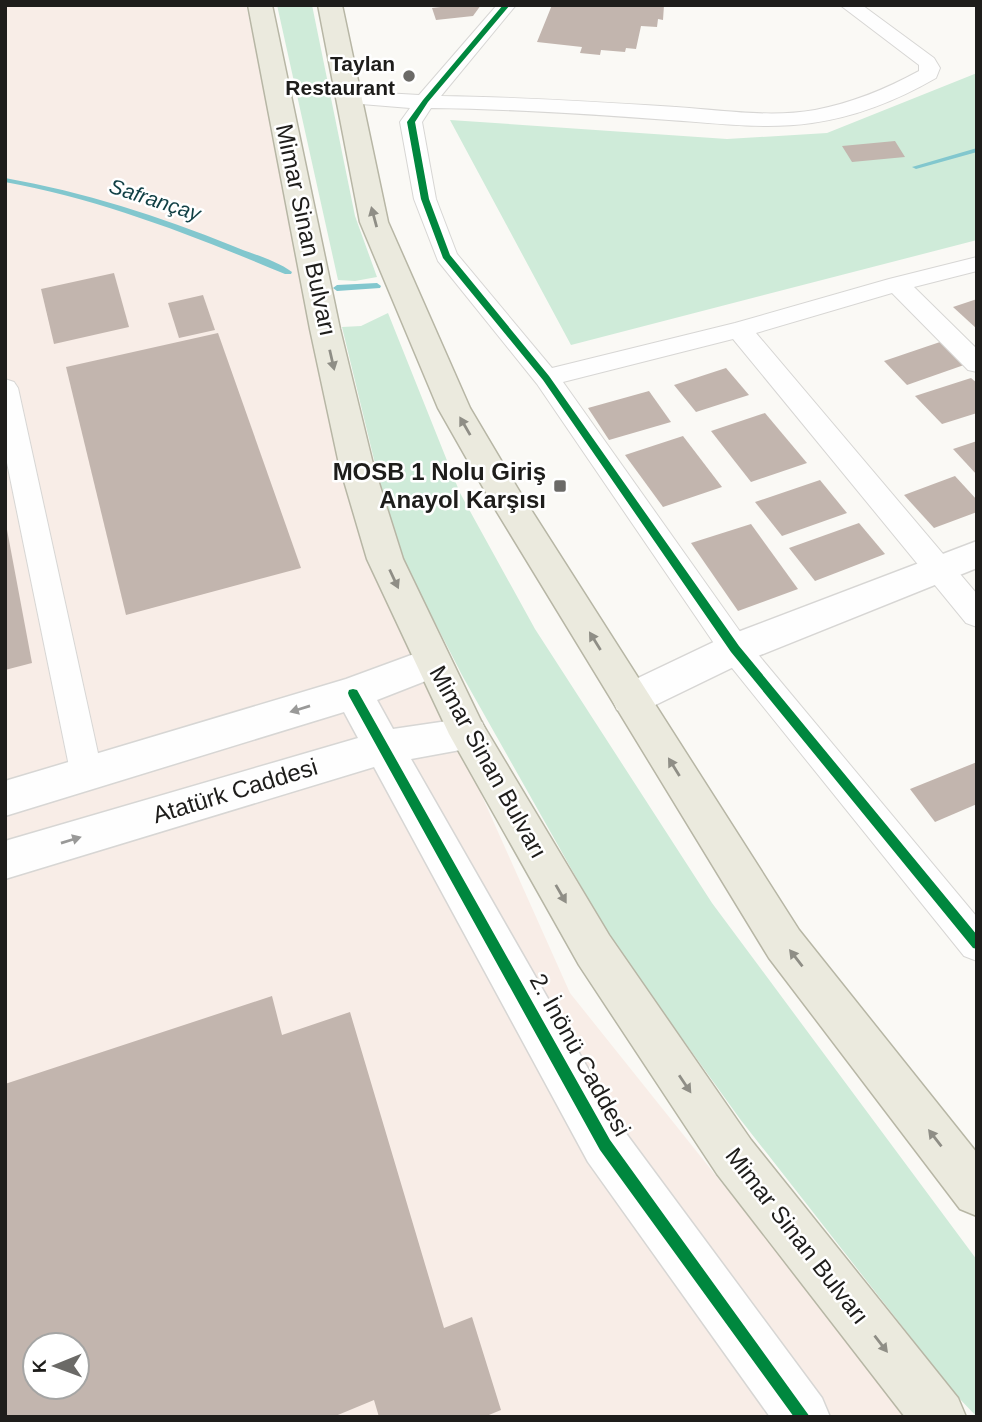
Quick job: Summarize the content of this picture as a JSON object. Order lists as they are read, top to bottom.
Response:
{
  "streets": {
    "highway": ["Mimar Sinan Bulvarı"],
    "street": ["Atatürk Caddesi", "2. İnönü Caddesi"]
  },
  "crossings": [
    ["Mimar Sinan Bulvarı", "Atatürk Caddesi"],
    ["Atatürk Caddesi", "2. İnönü Caddesi"]
  ],
  "water": ["Safrançay"],
  "places": {
    "other": ["Taylan Restaurant"],
    "transit": ["MOSB 1 Nolu Giriş Anayol Karşısı"]
  },
  "north": "left"
}
